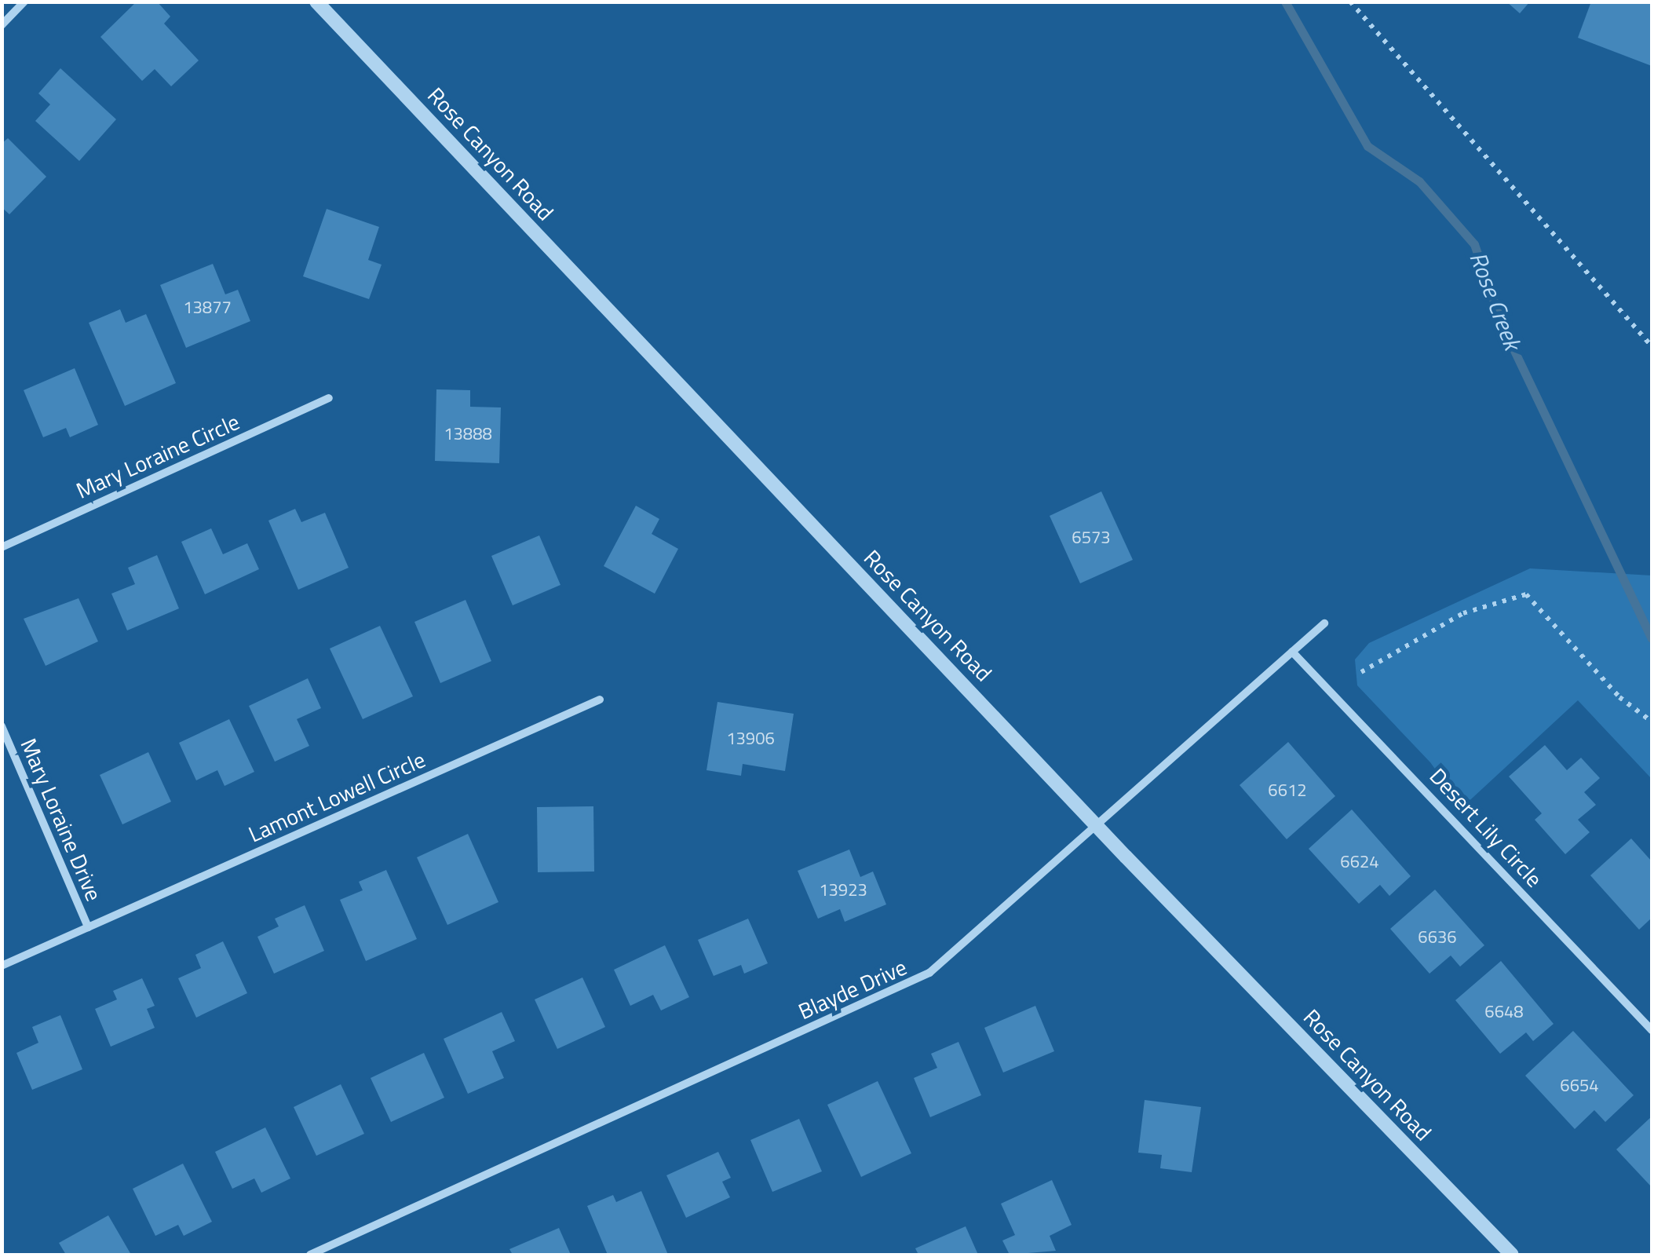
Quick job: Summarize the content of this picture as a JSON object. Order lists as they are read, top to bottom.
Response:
{
  "streets": {
    "street": [
      "Rose Canyon Road",
      "Mary Loraine Circle",
      "Lamont Lowell Circle",
      "Mary Loraine Drive",
      "Desert Lily Circle",
      "Blayde Drive"
    ]
  },
  "crossings": [
    ["Rose Canyon Road", "Blayde Drive"],
    ["Lamont Lowell Circle", "Mary Loraine Drive"],
    ["Desert Lily Circle", "Blayde Drive"]
  ],
  "water": ["Rose Creek"],
  "house_numbers": [
    "13877",
    "13888",
    "6573",
    "13906",
    "6612",
    "6624",
    "13923",
    "6636",
    "6648",
    "6654"
  ]
}
